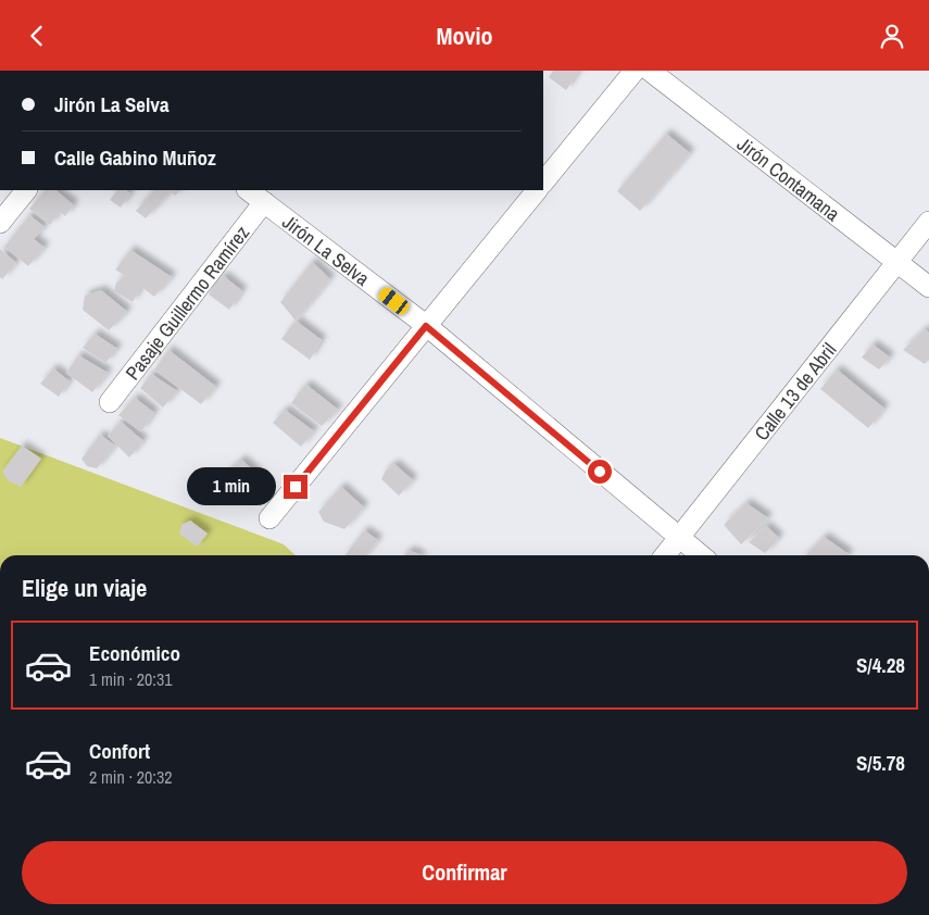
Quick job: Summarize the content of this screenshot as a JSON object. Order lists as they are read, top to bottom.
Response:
{
  "streets": {
    "street": [
      "Jirón Contamana",
      "Jirón La Selva",
      "Pasaje Guillermo Ramírez",
      "Calle 13 de Abril"
    ]
  },
  "crossings": [
    ["Jirón Contamana", "Calle 13 de Abril"],
    ["Jirón La Selva", "Pasaje Guillermo Ramírez"],
    ["Jirón La Selva", "Calle 13 de Abril"]
  ],
  "page": {
    "header": "Movio",
    "banner": ["Jirón La Selva", "Calle Gabino Muñoz"],
    "bubble": "1 min",
    "heading": "Elige un viaje",
    "list": [
      {
        "name": "Económico",
        "note": "1 min · 20:31",
        "value": "S/4.28"
      },
      {
        "name": "Confort",
        "note": "2 min · 20:32",
        "value": "S/5.78"
      }
    ],
    "buttons": "Confirmar"
  }
}
